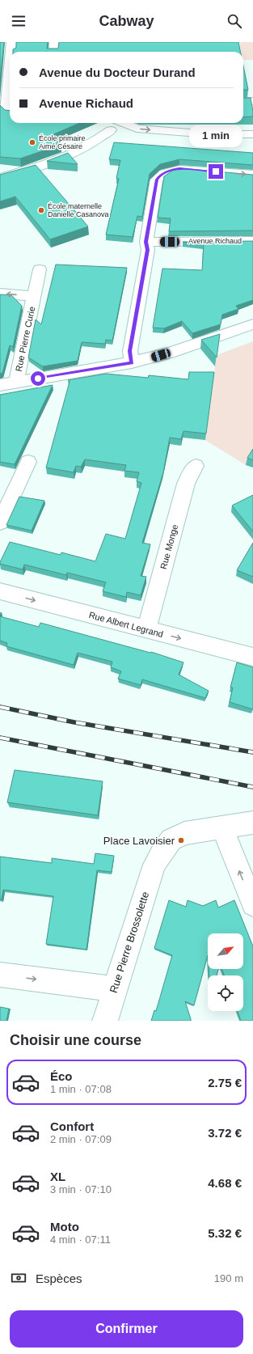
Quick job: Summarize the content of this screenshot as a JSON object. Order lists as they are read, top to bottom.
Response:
{
  "streets": {
    "street": [
      "Avenue Richaud",
      "Rue Pierre Curie",
      "Rue Monge",
      "Rue Albert Legrand",
      "Rue Pierre Brossolette"
    ]
  },
  "crossings": [
    ["Rue Monge", "Rue Albert Legrand"]
  ],
  "one_way": ["Rue Albert Legrand"],
  "places": ["École primaire Aimé Césaire", "École maternelle Danielle Casanova", "Place Lavoisier"],
  "north": "top right",
  "page": {
    "header": "Cabway",
    "banner": ["Avenue du Docteur Durand", "Avenue Richaud"],
    "bubble": "1 min",
    "heading": "Choisir une course",
    "list": [
      {
        "name": "Éco",
        "note": "1 min · 07:08",
        "value": "2.75 €"
      },
      {
        "name": "Confort",
        "note": "2 min · 07:09",
        "value": "3.72 €"
      },
      {
        "name": "XL",
        "note": "3 min · 07:10",
        "value": "4.68 €"
      },
      {
        "name": "Moto",
        "note": "4 min · 07:11",
        "value": "5.32 €"
      }
    ],
    "pay": ["Espèces", "190 m"],
    "buttons": "Confirmer"
  }
}
